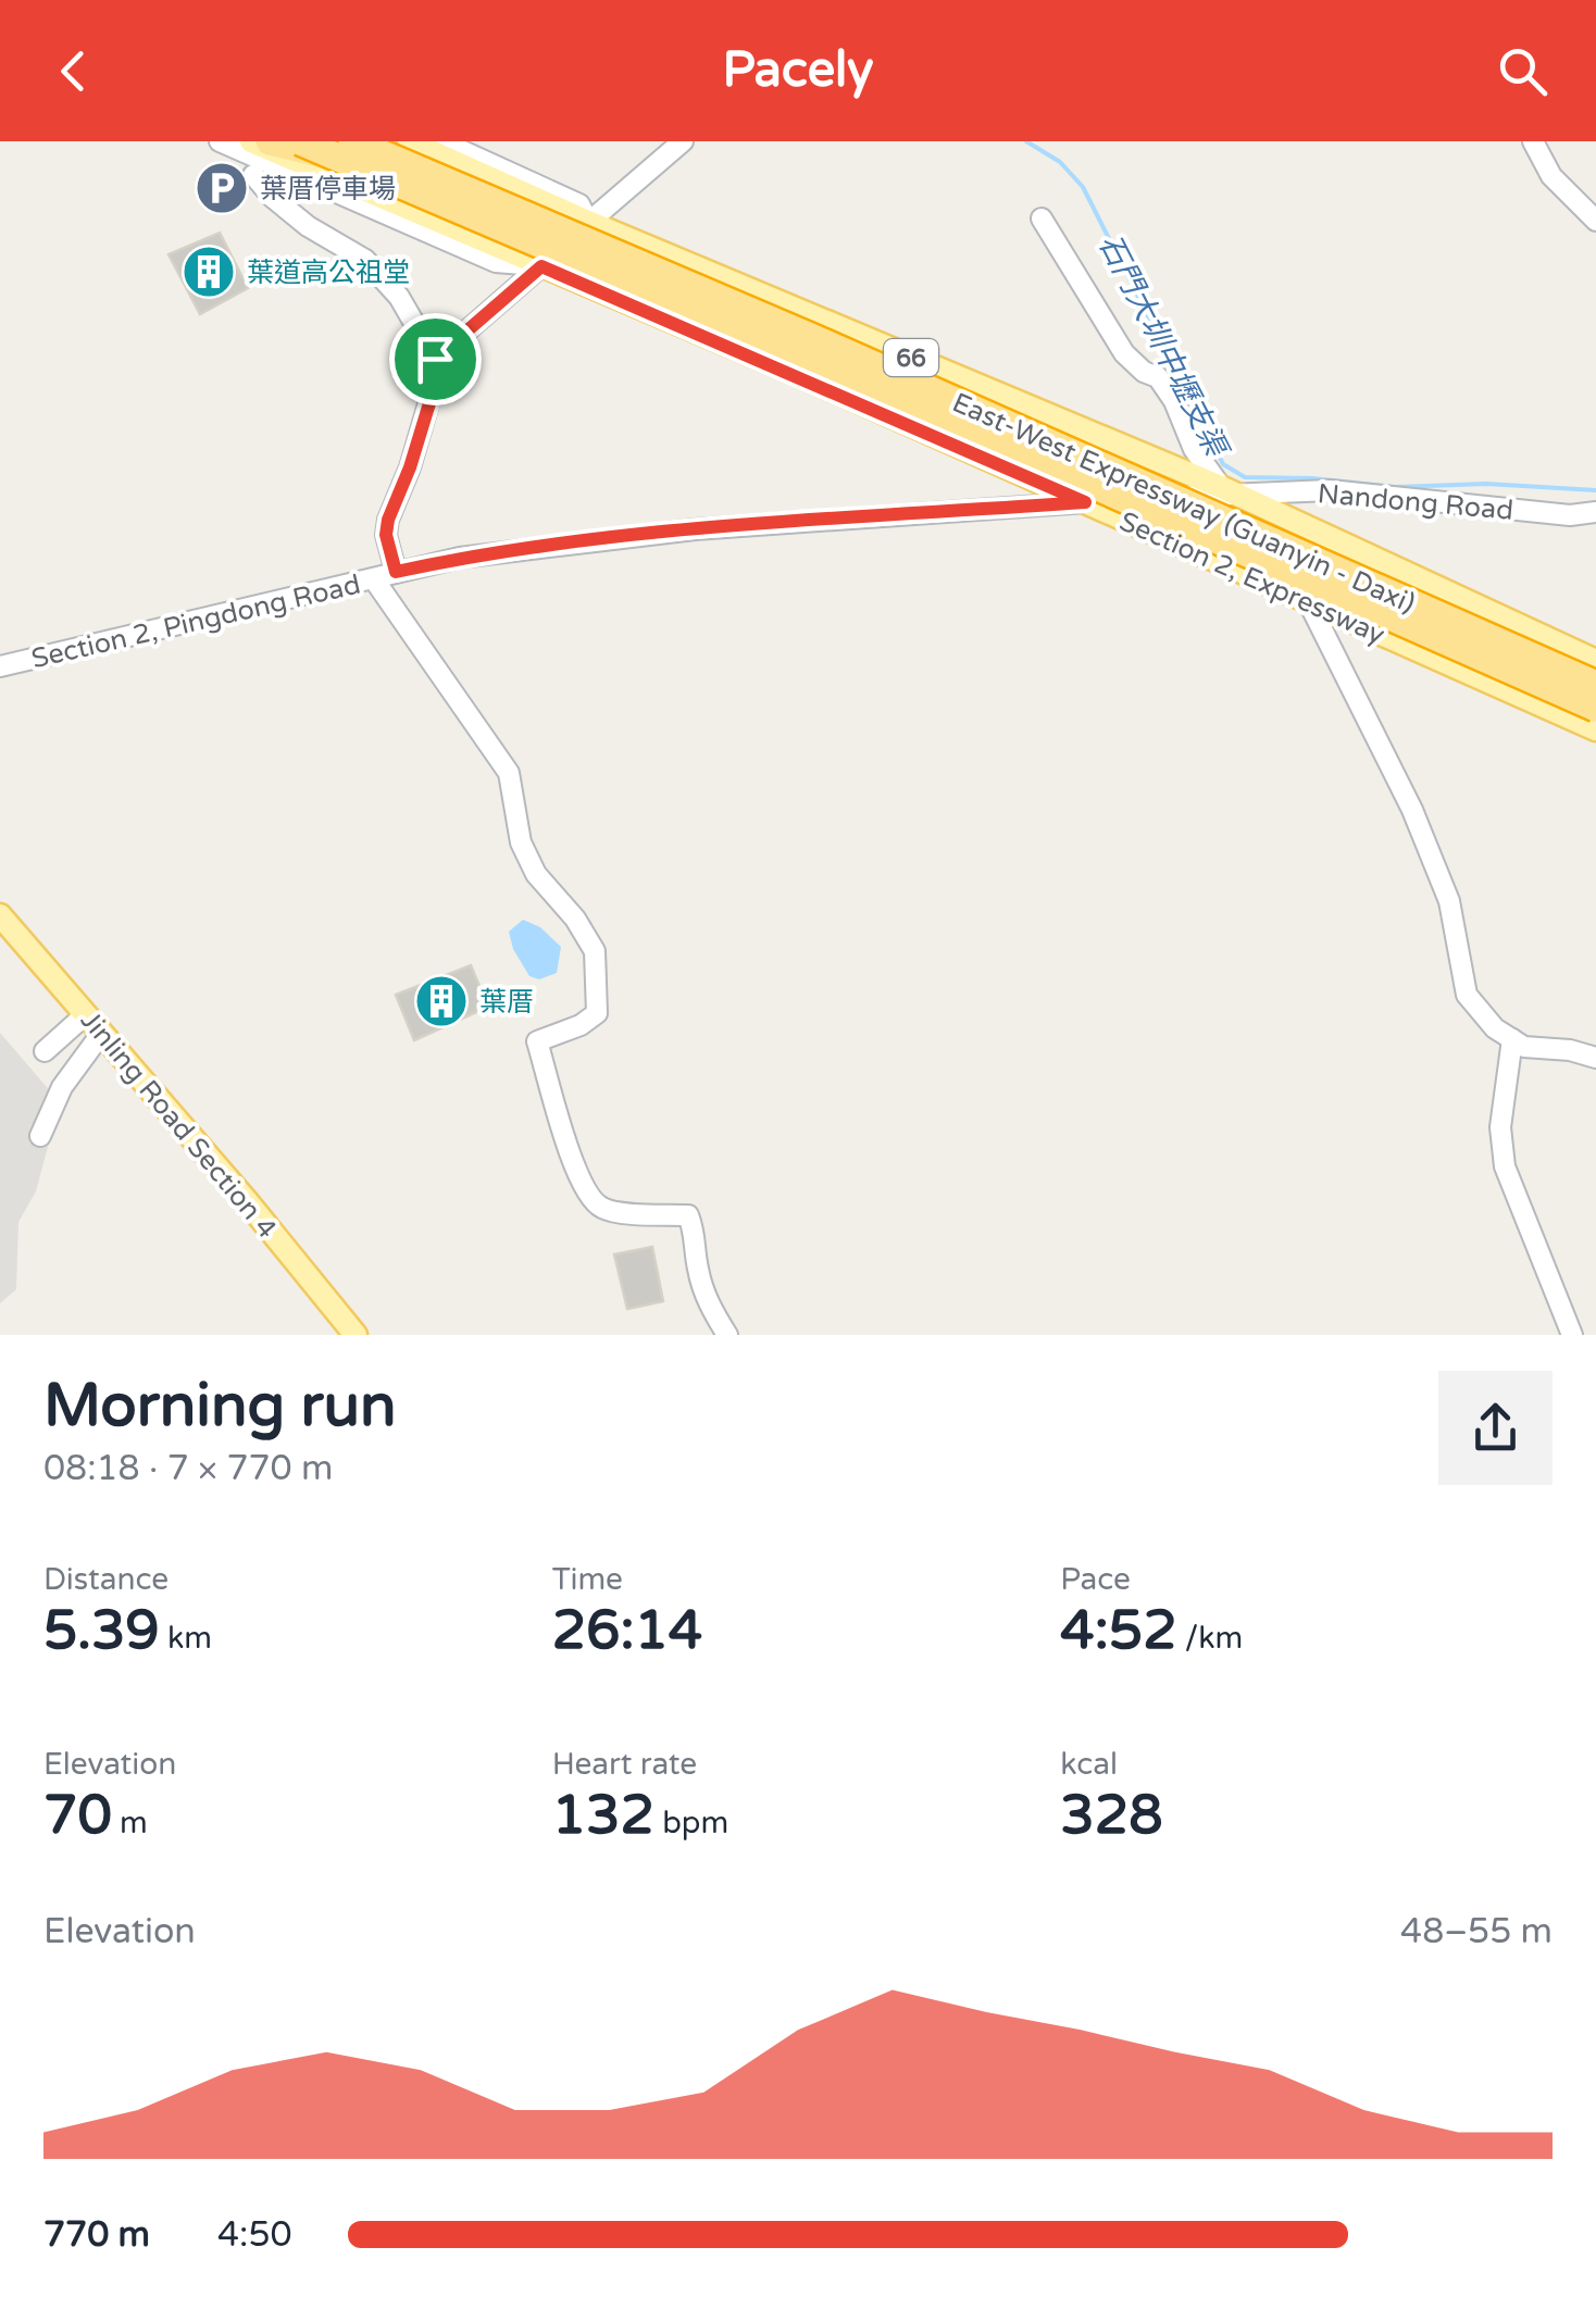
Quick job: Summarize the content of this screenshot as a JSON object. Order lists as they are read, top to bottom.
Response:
{
  "streets": {
    "highway": ["66", "East-West Expressway (Guanyin - Daxi)"],
    "main road": ["Section 2, Expressway", "Jinling Road Section 4"],
    "street": ["Nandong Road", "Section 2, Pingdong Road"]
  },
  "crossings": [
    ["66", "Nandong Road"],
    ["66", "Section 2, Pingdong Road"],
    ["Nandong Road", "Section 2, Pingdong Road"],
    ["Section 2, Expressway", "Section 2, Pingdong Road"]
  ],
  "water": ["石門大圳中壢支渠"],
  "places": {
    "parking": ["葉厝停車場"],
    "building": ["葉道高公祖堂", "葉厝"]
  },
  "page": {
    "header": "Pacely",
    "heading": ["Morning run", "08:18 · 7 × 770 m"],
    "stats": [
      ["Distance", "5.39 km"],
      ["Time", "26:14"],
      ["Pace", "4:52 /km"],
      ["Elevation", "70 m"],
      ["Heart rate", "132 bpm"],
      ["kcal", "328"]
    ],
    "chart": ["Elevation", "48–55 m"],
    "list": [
      {
        "name": "770 m",
        "note": "4:50"
      }
    ]
  }
}
